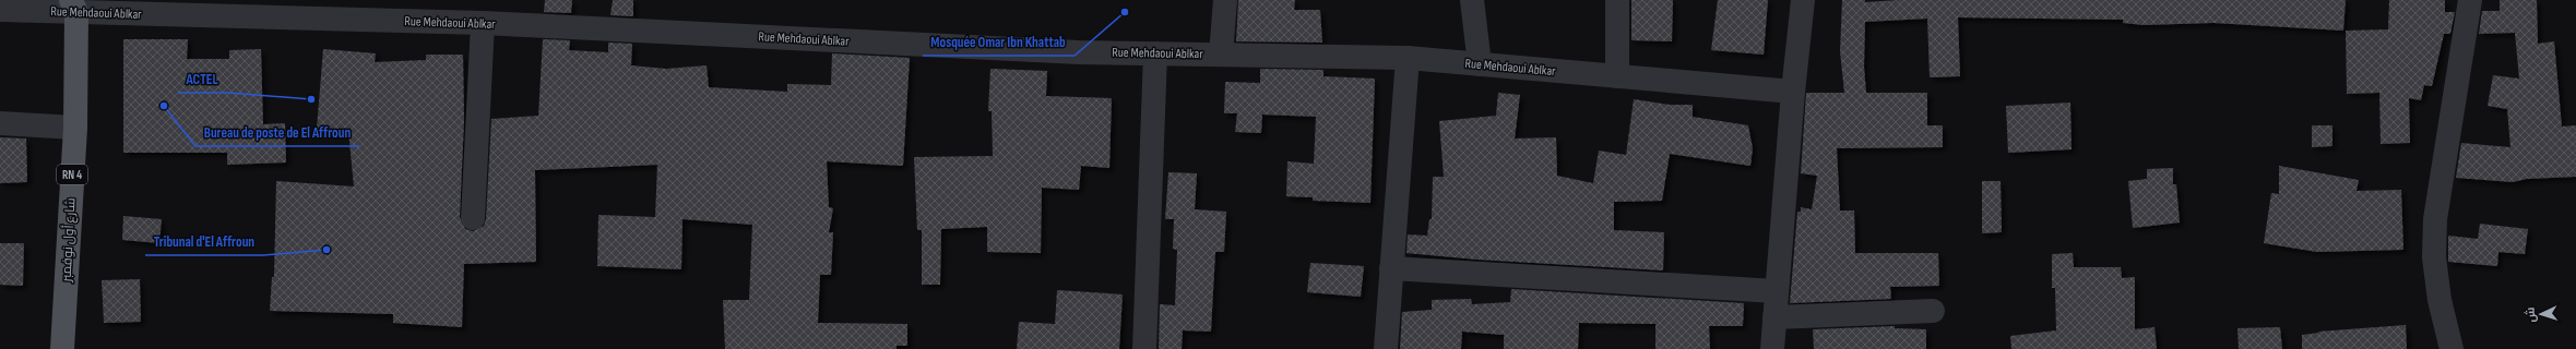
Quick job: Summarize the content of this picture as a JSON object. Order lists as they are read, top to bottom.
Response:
{
  "streets": {
    "main road": ["RN 4", "شارع أول نوفمبر"],
    "street": ["Rue Mehdaoui Ablkar"]
  },
  "crossings": [
    ["Rue Mehdaoui Ablkar", "شارع أول نوفمبر"]
  ],
  "places": [
    "Mosquée Omar Ibn Khattab",
    "ACTEL",
    "Bureau de poste de El Affroun",
    "Tribunal d'El Affroun"
  ],
  "north": "left"
}
